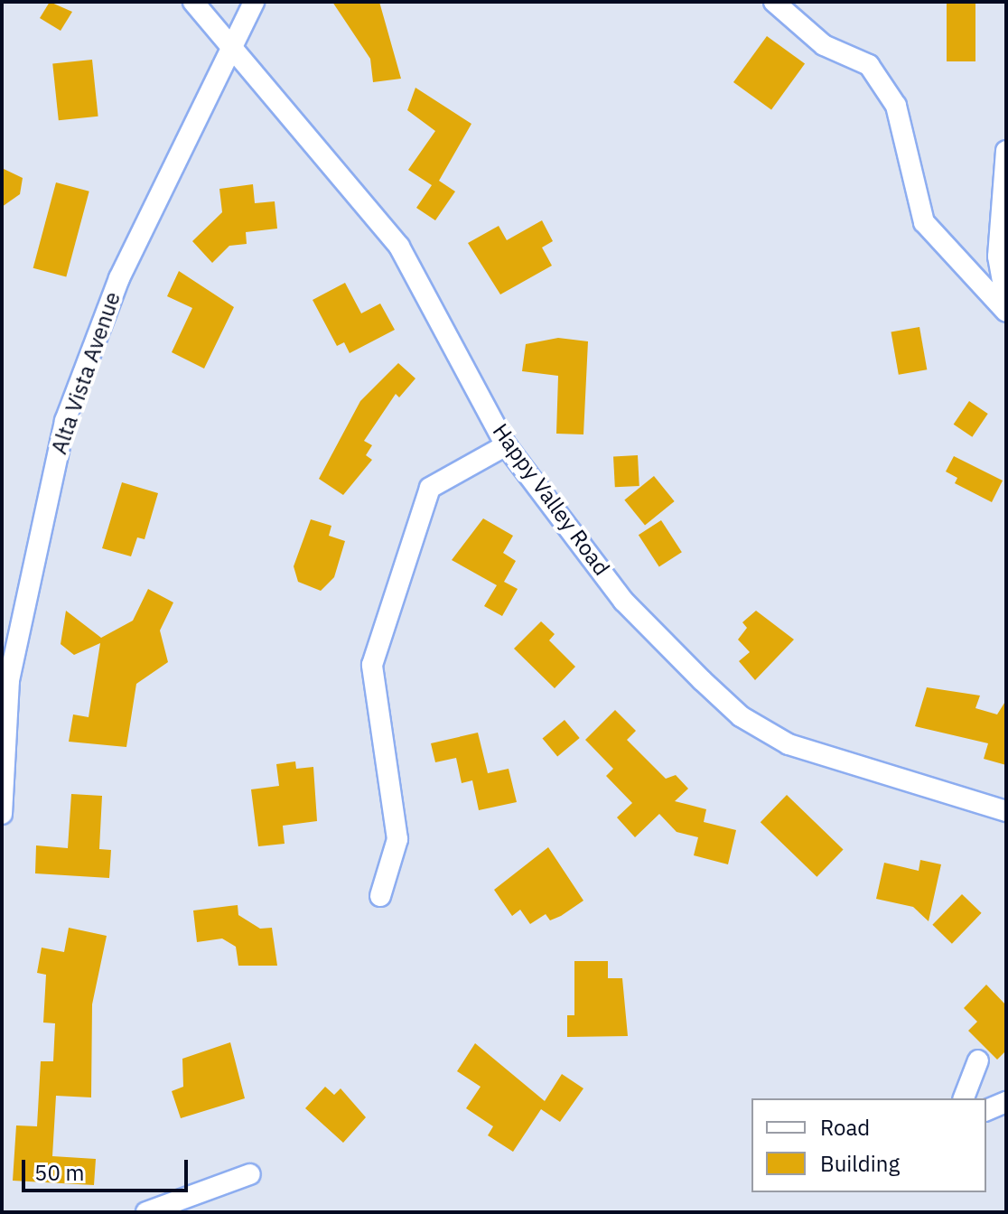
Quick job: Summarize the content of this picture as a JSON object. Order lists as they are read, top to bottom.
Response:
{
  "streets": {
    "street": ["Alta Vista Avenue", "Happy Valley Road"]
  },
  "crossings": [
    ["Alta Vista Avenue", "Happy Valley Road"]
  ],
  "legend": ["Road", "Building"],
  "scale_bar": "50 m"
}
